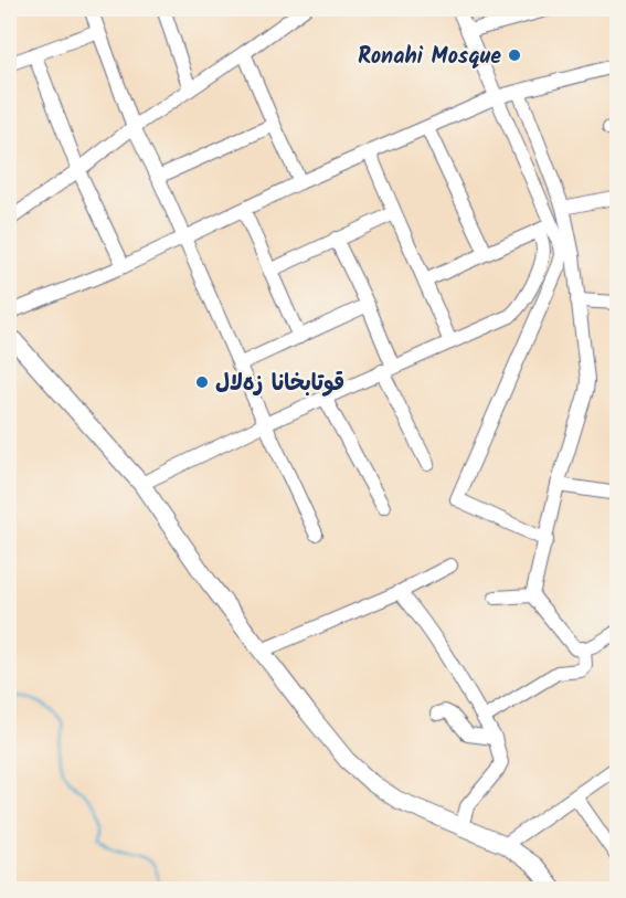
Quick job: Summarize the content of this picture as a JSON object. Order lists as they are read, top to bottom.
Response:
{
  "places": ["Ronahi Mosque", "قوتابخانا زەلال"]
}
